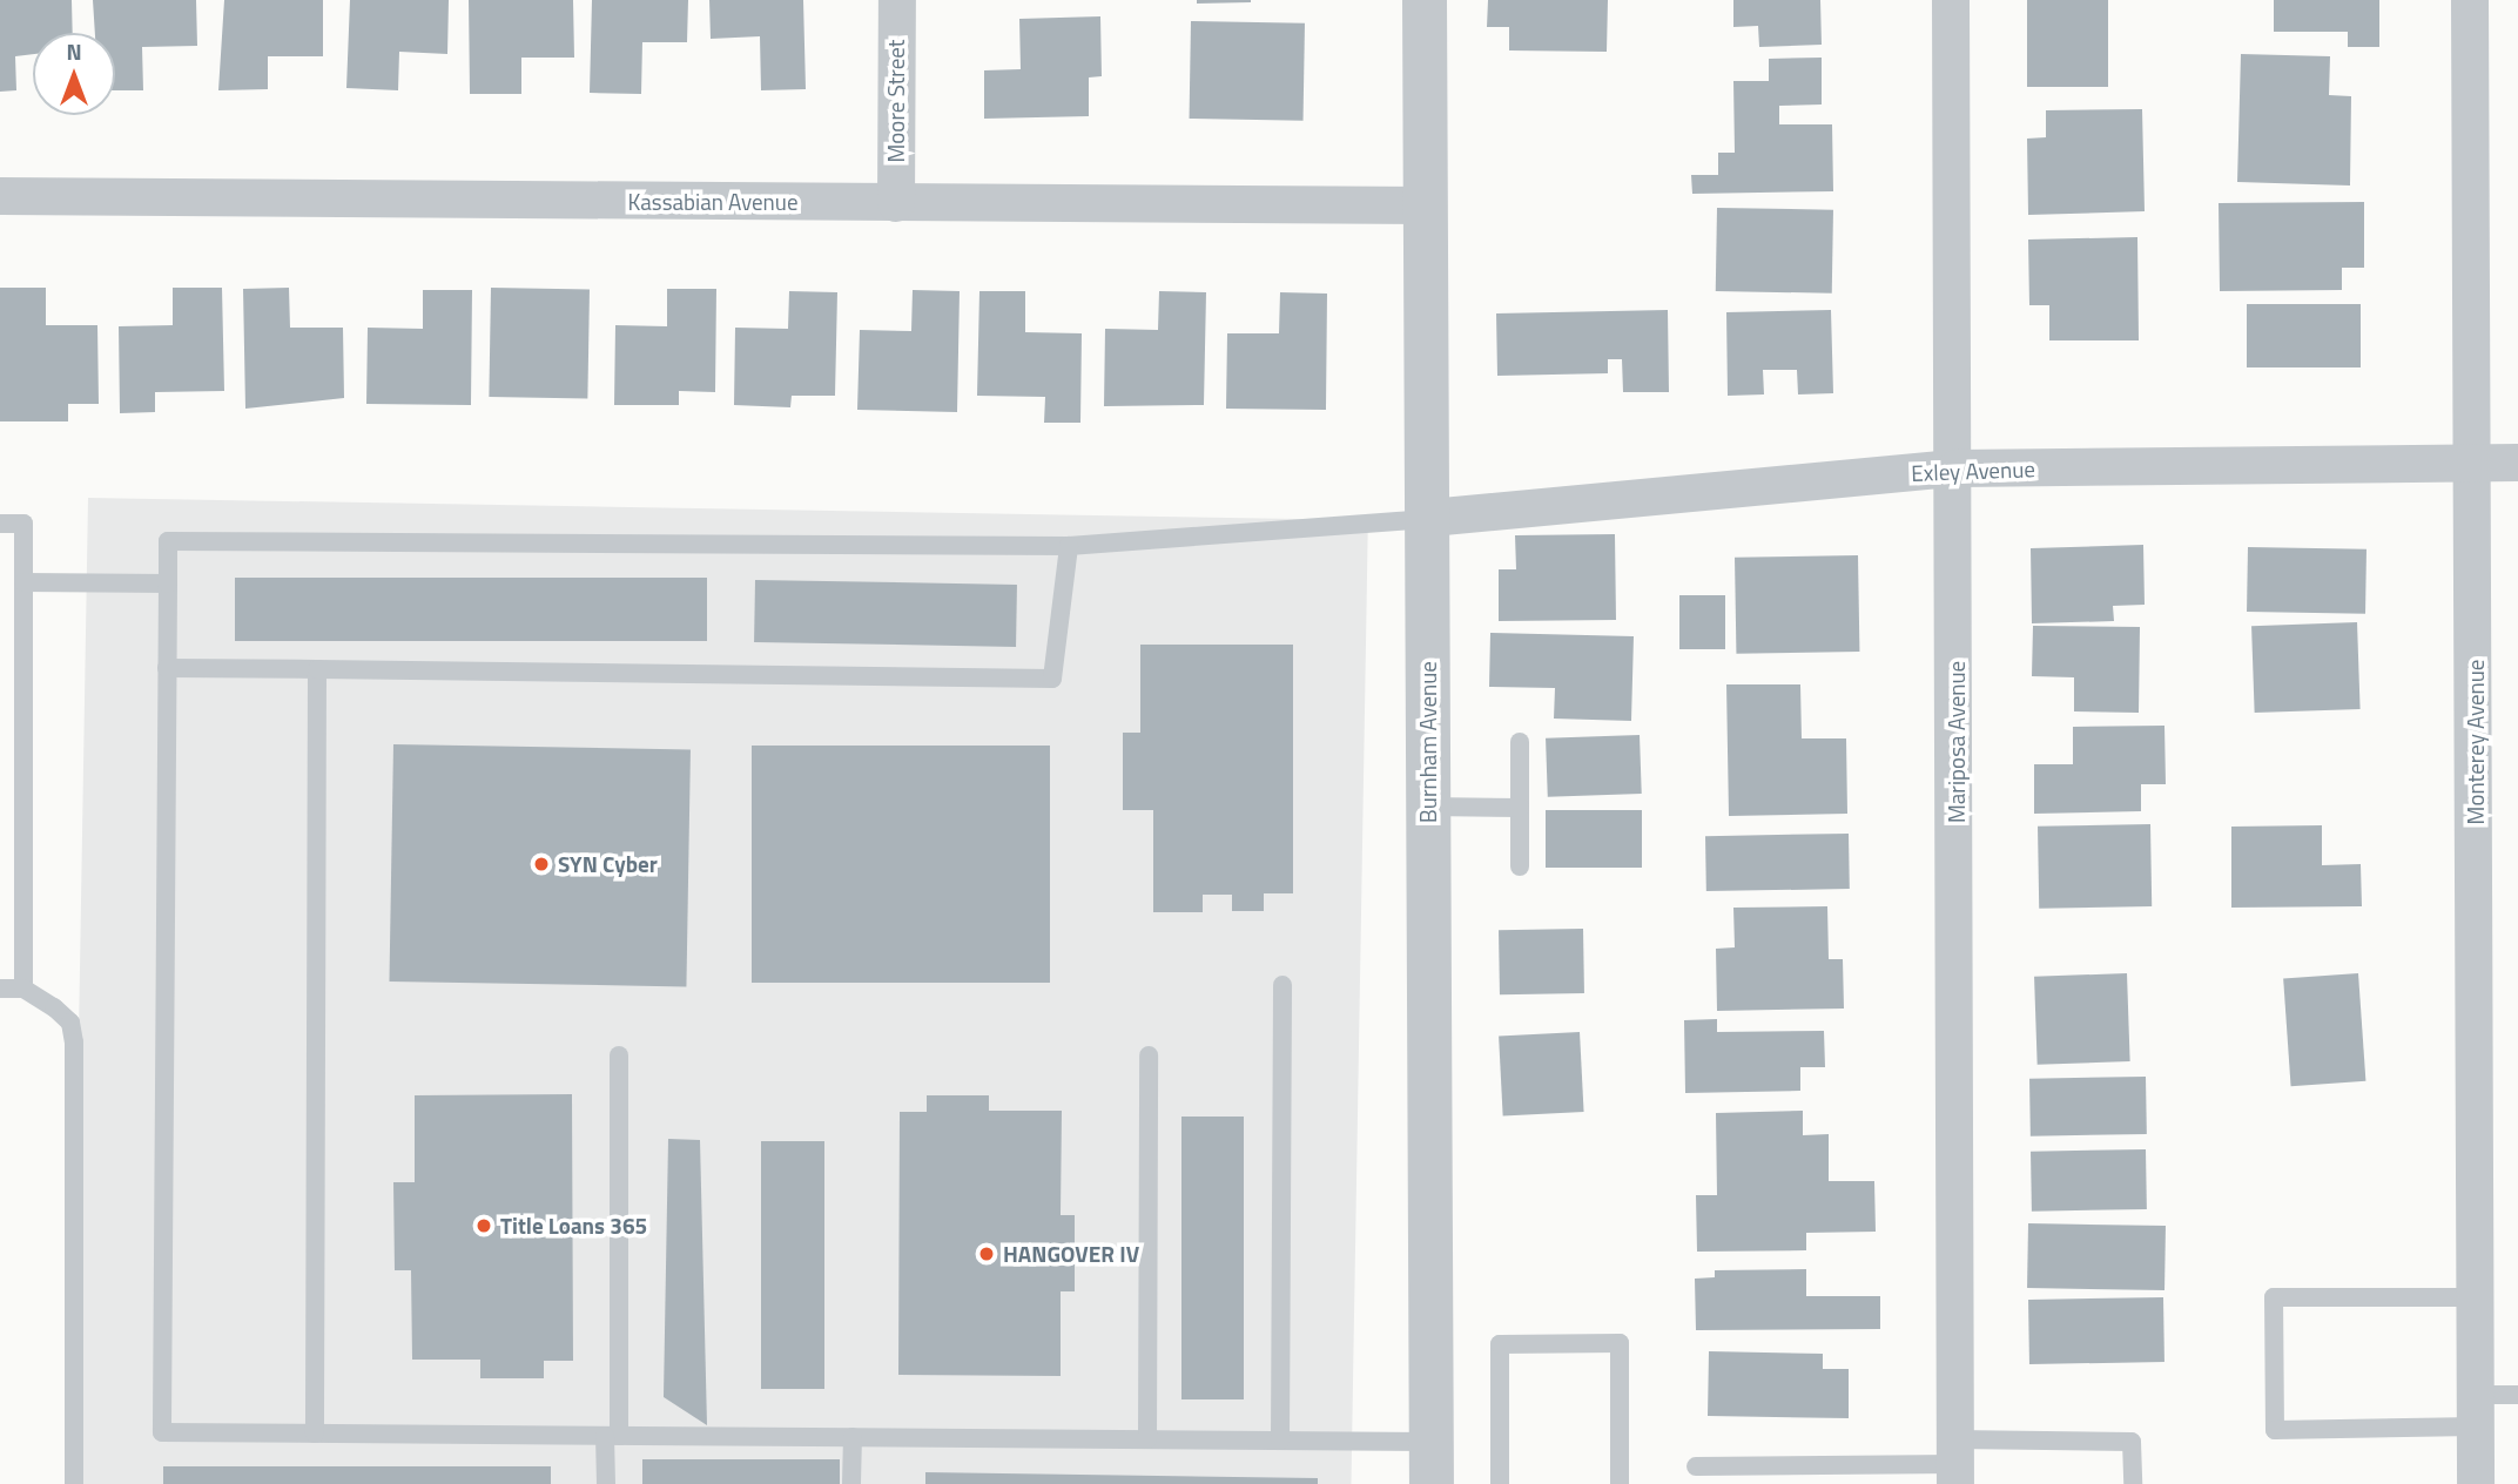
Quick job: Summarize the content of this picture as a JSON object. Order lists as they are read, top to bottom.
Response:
{
  "streets": {
    "street": [
      "Moore Street",
      "Kassabian Avenue",
      "Exley Avenue",
      "Burnham Avenue",
      "Mariposa Avenue",
      "Monterey Avenue"
    ]
  },
  "crossings": [
    ["Moore Street", "Kassabian Avenue"],
    ["Kassabian Avenue", "Burnham Avenue"],
    ["Exley Avenue", "Burnham Avenue"],
    ["Exley Avenue", "Mariposa Avenue"],
    ["Exley Avenue", "Monterey Avenue"]
  ],
  "places": ["SYN Cyber", "Title Loans 365", "HANGOVER IV"],
  "north": "top"
}
